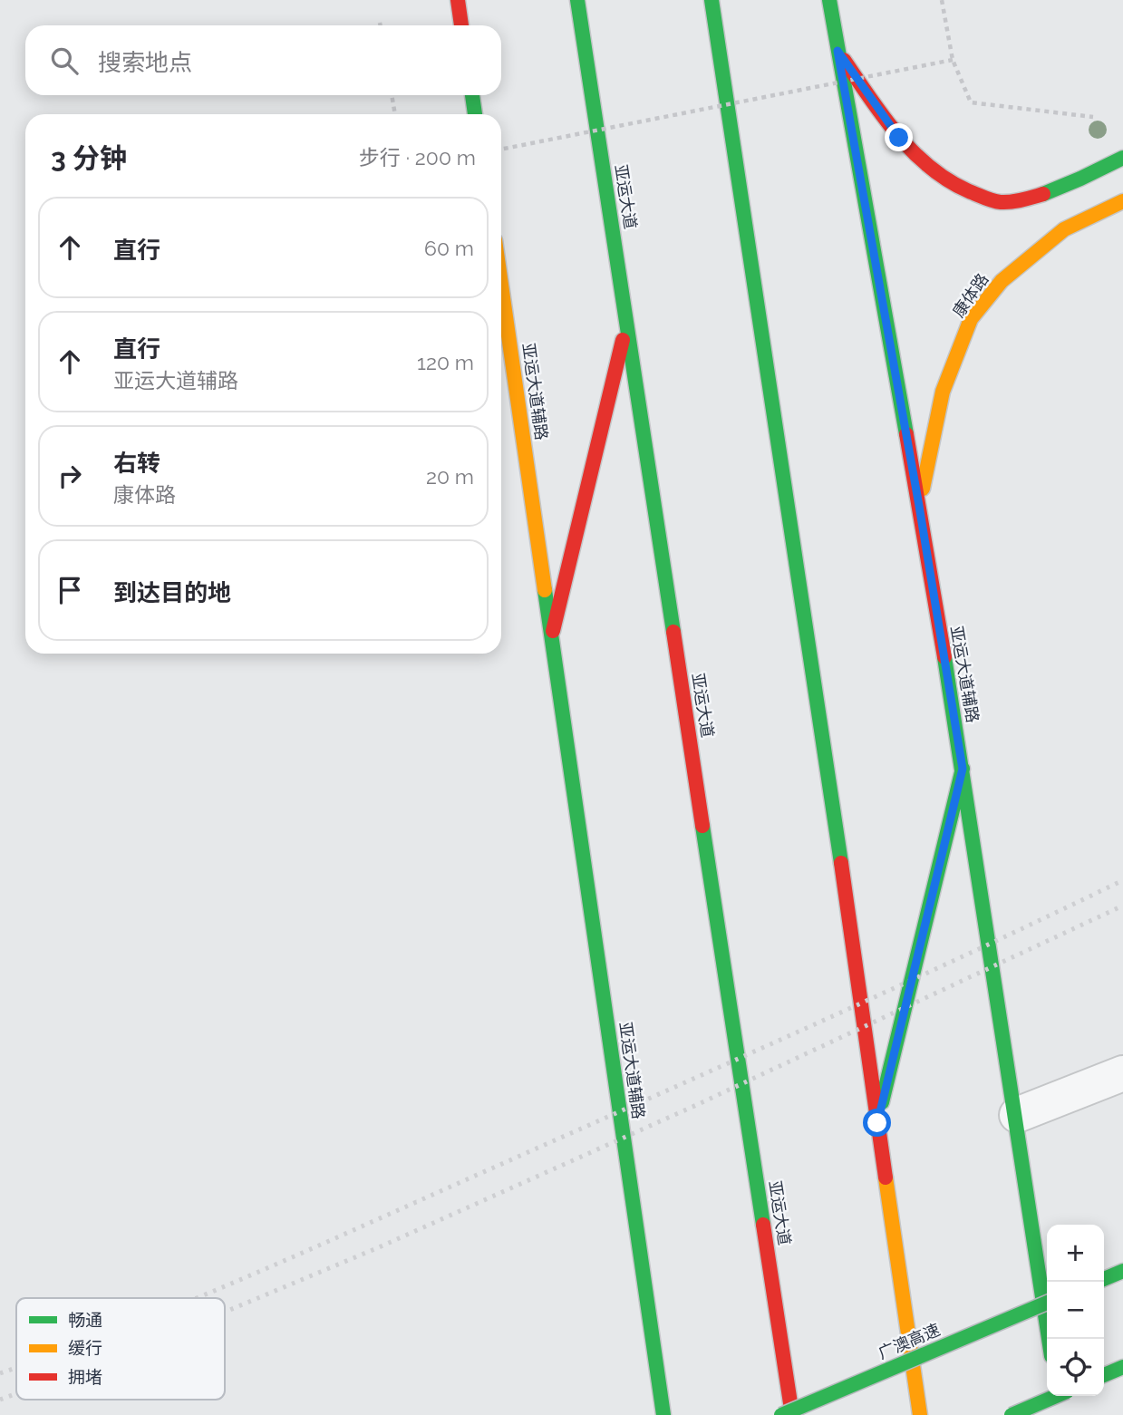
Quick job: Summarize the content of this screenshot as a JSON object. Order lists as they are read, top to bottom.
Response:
{
  "streets": {
    "main road": [
      "亚运大道",
      "康体路",
      "亚运大道辅路",
      "广澳高速"
    ]
  },
  "crossings": [
    ["康体路", "亚运大道辅路"]
  ],
  "legend": ["畅通", "缓行", "拥堵"],
  "page": {
    "search": "搜索地点",
    "heading": ["3 分钟", "步行 · 200 m"],
    "list": [
      ["直行", "60 m"],
      ["直行", "亚运大道辅路", "120 m"],
      ["右转", "康体路", "20 m"],
      "到达目的地"
    ],
    "map_buttons": ["+", "−"]
  }
}
